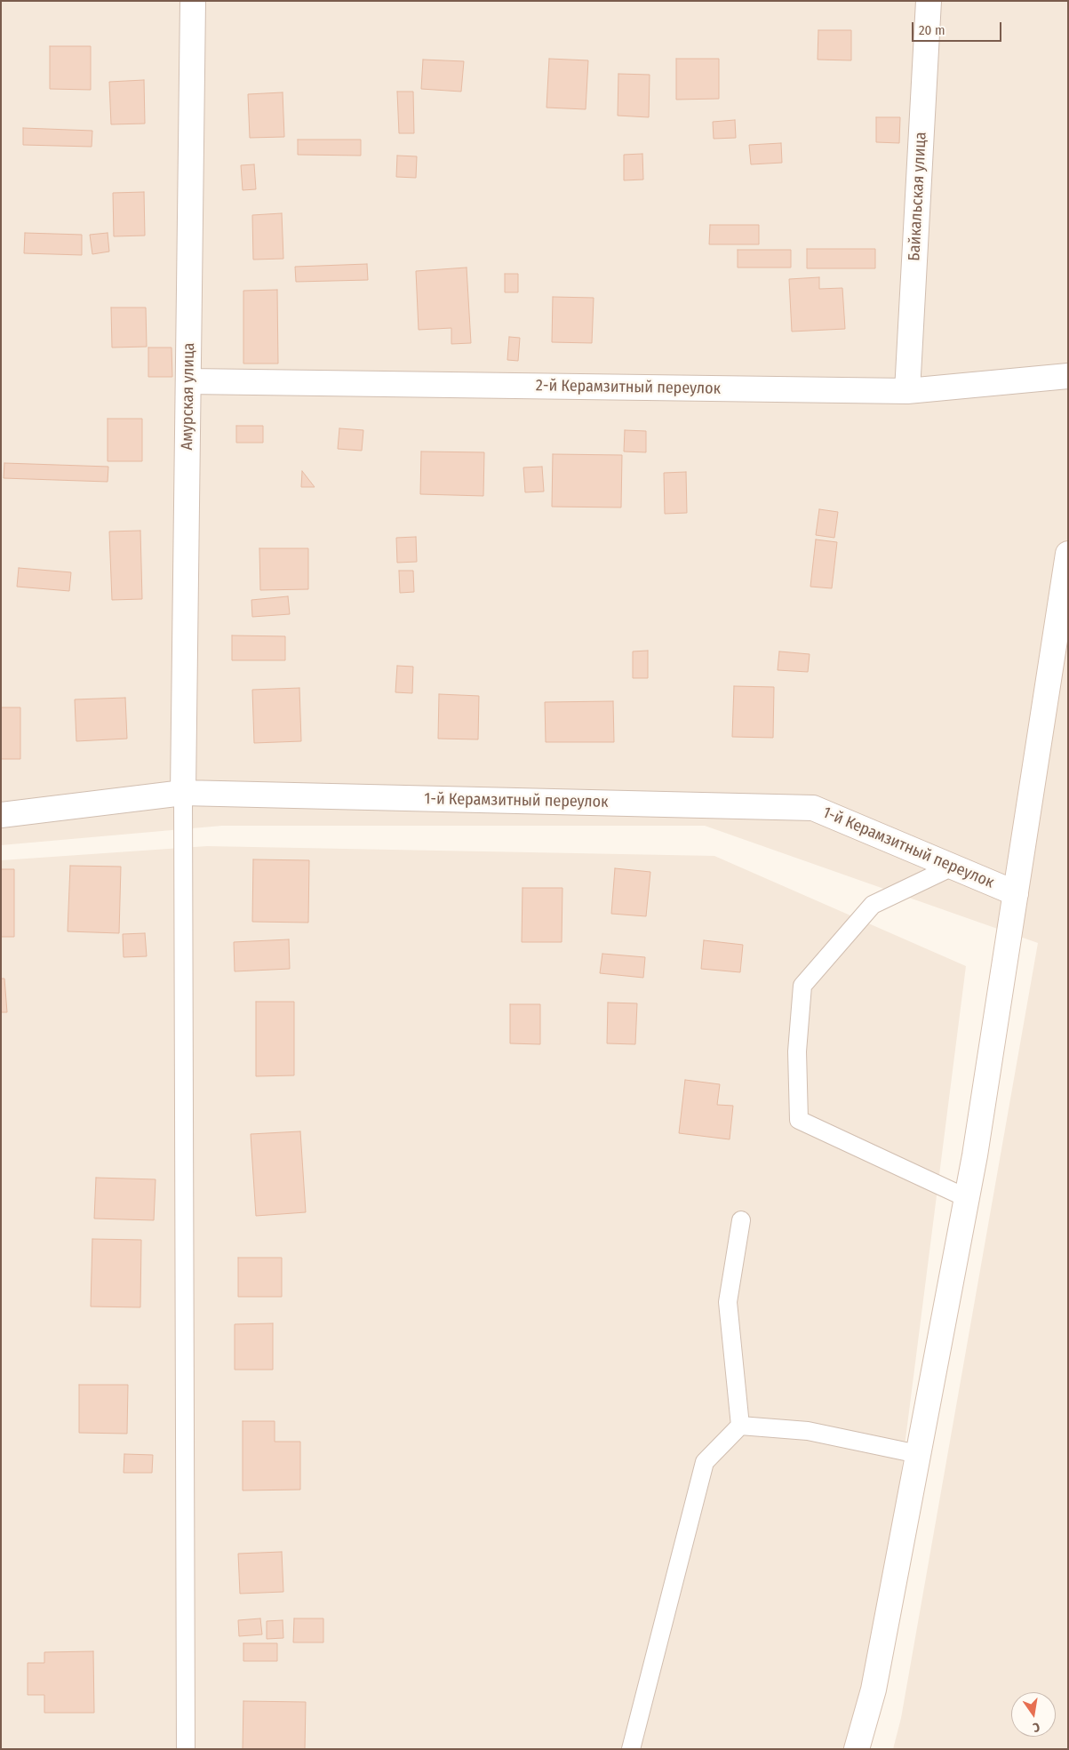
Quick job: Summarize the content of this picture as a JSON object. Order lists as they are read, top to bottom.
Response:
{
  "streets": {
    "street": [
      "Байкальская улица",
      "2-й Керамзитный переулок",
      "Амурская улица",
      "1-й Керамзитный переулок"
    ]
  },
  "crossings": [
    ["Байкальская улица", "2-й Керамзитный переулок"],
    ["2-й Керамзитный переулок", "Амурская улица"],
    ["Амурская улица", "1-й Керамзитный переулок"]
  ],
  "scale_bar": "20 m",
  "north": "bottom"
}
